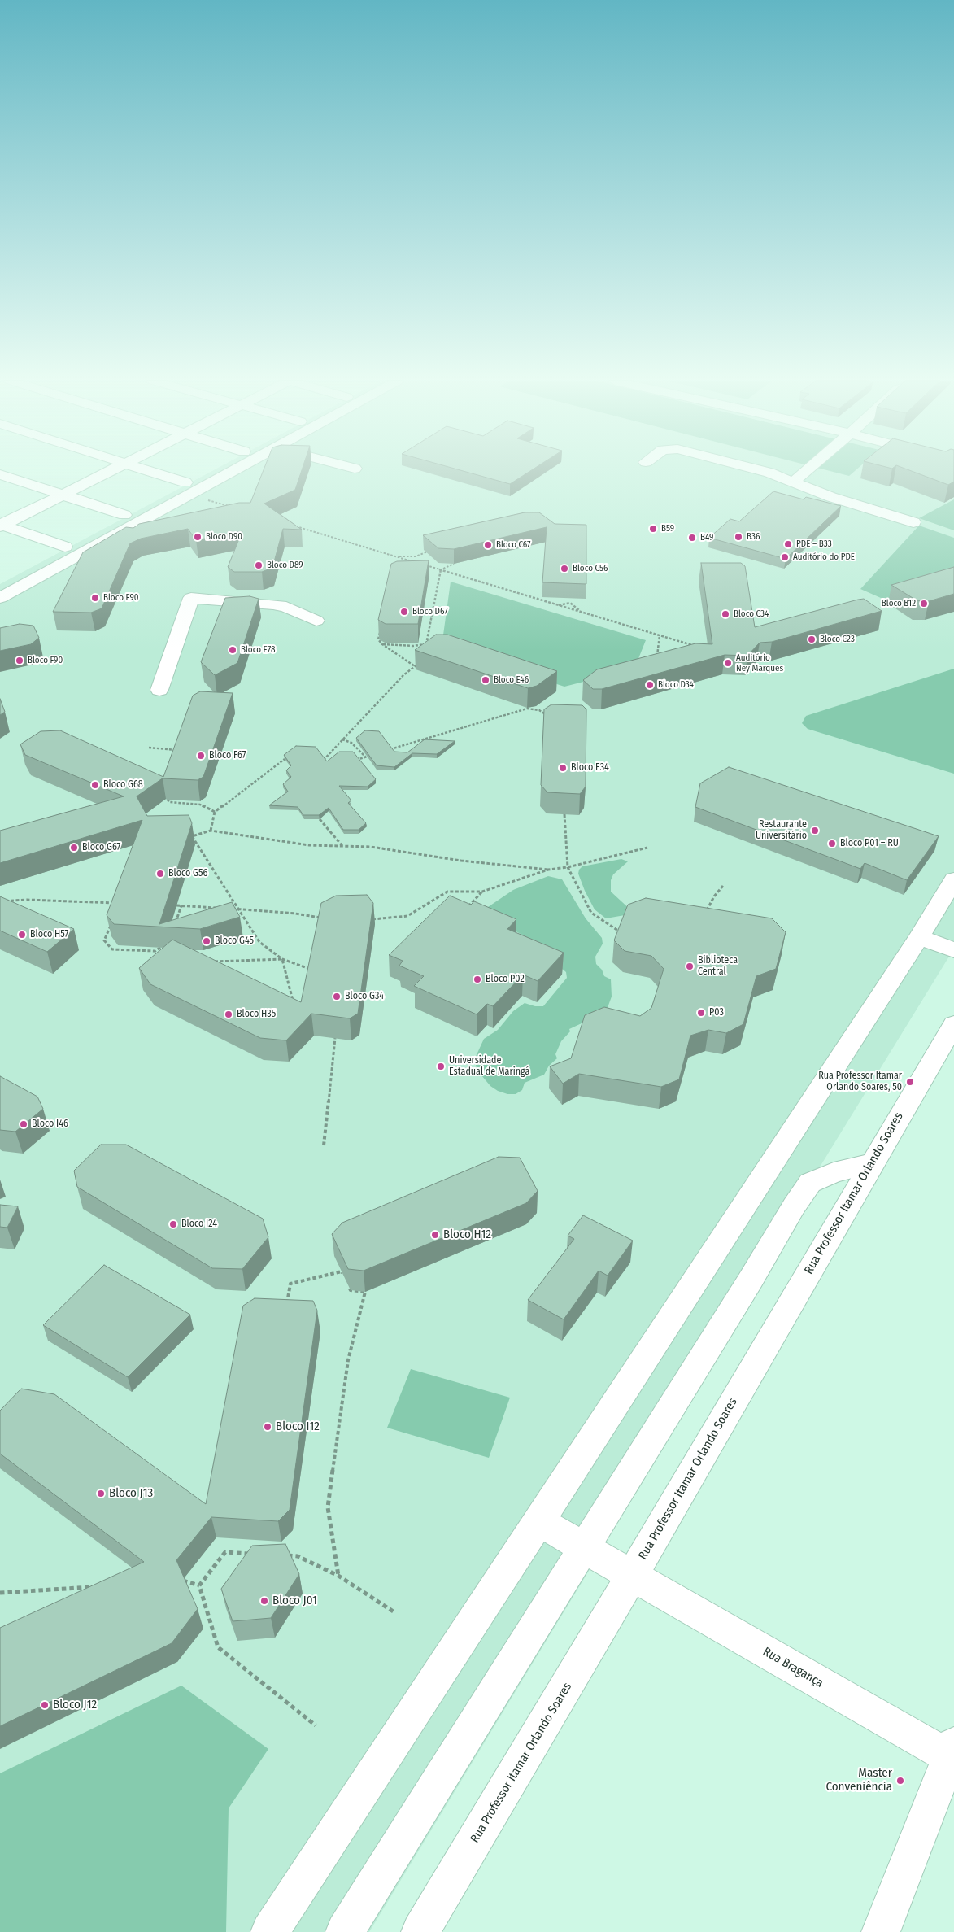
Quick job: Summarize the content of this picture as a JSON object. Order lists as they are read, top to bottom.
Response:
{
  "streets": {
    "street": ["Rua Professor Itamar Orlando Soares", "Rua Bragança"]
  },
  "crossings": [
    ["Rua Professor Itamar Orlando Soares", "Rua Bragança"]
  ],
  "places": [
    "B59",
    "Bloco D90",
    "B36",
    "B49",
    "PDE – B33",
    "Bloco C67",
    "Auditório do PDE",
    "Bloco D89",
    "Bloco C56",
    "Bloco E90",
    "Bloco B12",
    "Bloco D67",
    "Bloco C34",
    "Bloco C23",
    "Bloco E78",
    "Bloco F90",
    "Auditório Ney Marques",
    "Bloco E46",
    "Bloco D34",
    "Bloco F67",
    "Bloco E34",
    "Bloco G68",
    "Restaurante Universitário",
    "Bloco P01 – RU",
    "Bloco G67",
    "Bloco G56",
    "Bloco H57",
    "Bloco G45",
    "Biblioteca Central",
    "Bloco P02",
    "Bloco G34",
    "P03",
    "Bloco H35",
    "Universidade Estadual de Maringá",
    "Rua Professor Itamar Orlando Soares, 50",
    "Bloco I46",
    "Bloco I24",
    "Bloco H12",
    "Bloco I12",
    "Bloco J13",
    "Bloco J01",
    "Bloco J12",
    "Master Conveniência"
  ]
}
